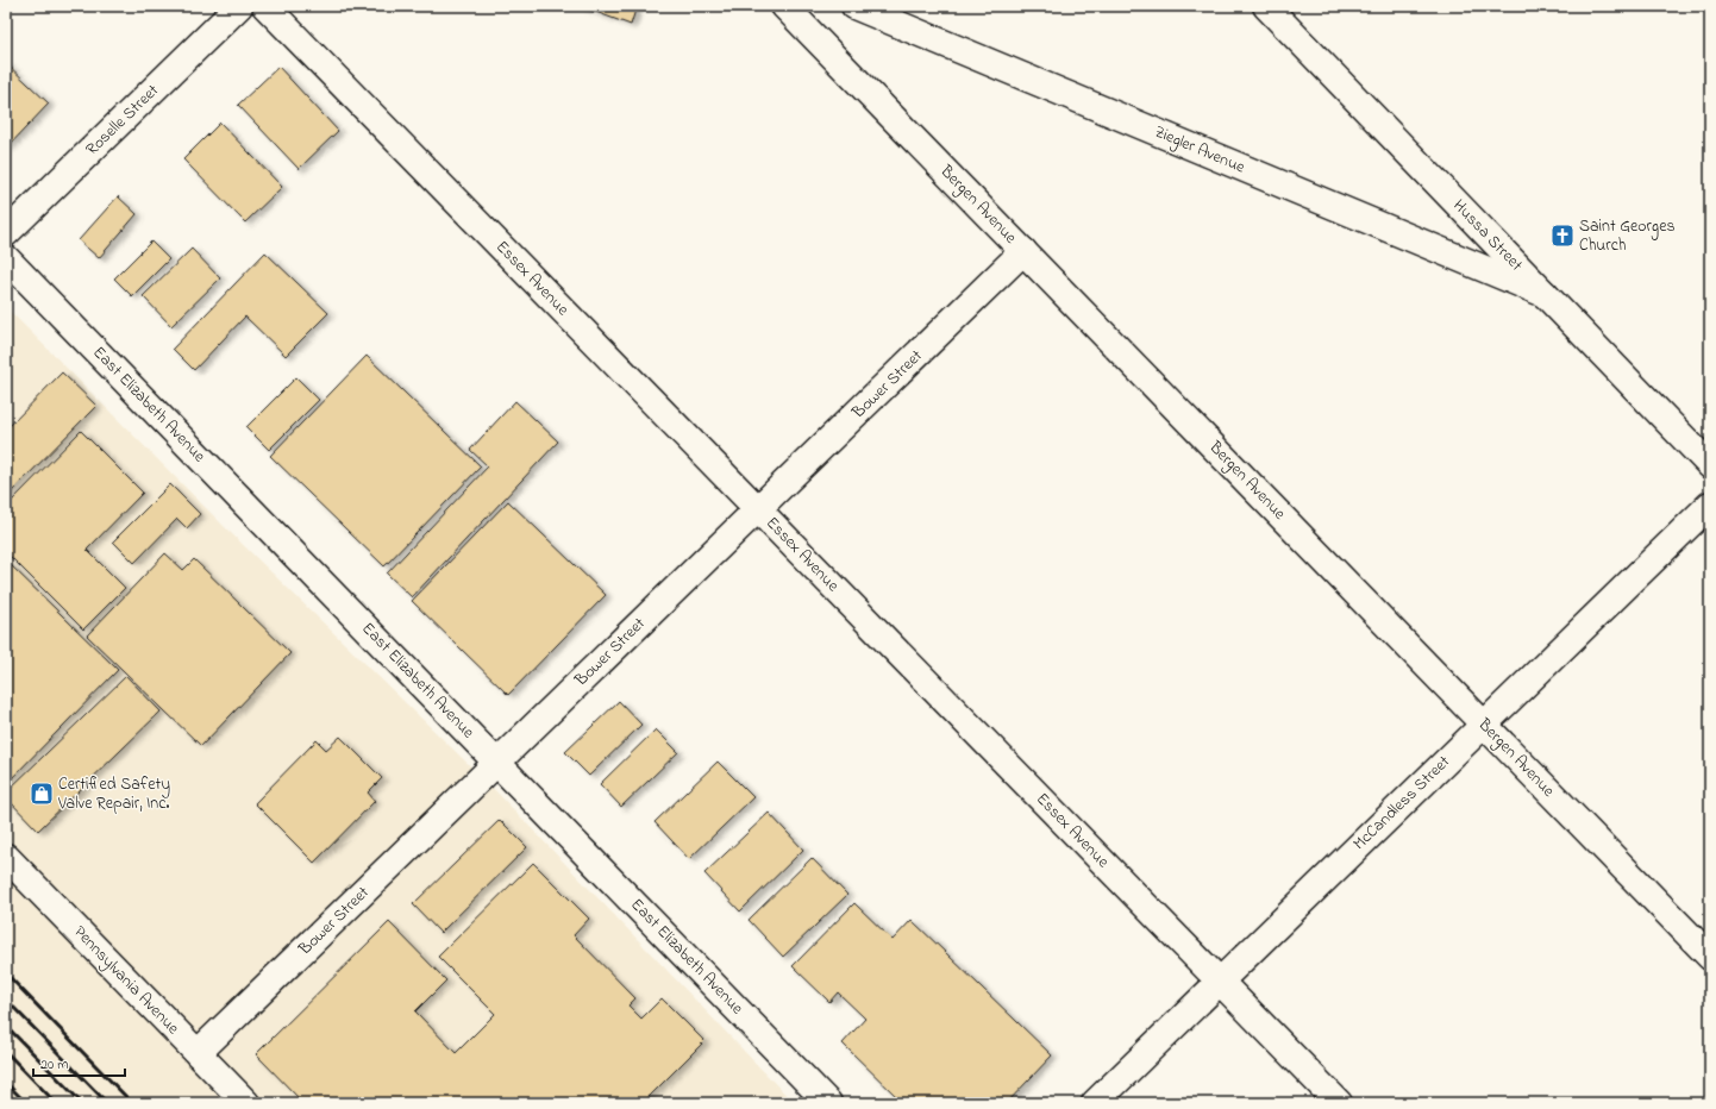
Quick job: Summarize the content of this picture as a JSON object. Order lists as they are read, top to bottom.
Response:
{
  "streets": {
    "street": [
      "Roselle Street",
      "Ziegler Avenue",
      "Bergen Avenue",
      "Hussa Street",
      "Essex Avenue",
      "Bower Street",
      "East Elizabeth Avenue",
      "McCandless Street",
      "Pennsylvania Avenue"
    ]
  },
  "crossings": [
    ["Ziegler Avenue", "Hussa Street"],
    ["Bergen Avenue", "Bower Street"],
    ["Bergen Avenue", "McCandless Street"],
    ["Essex Avenue", "Bower Street"],
    ["Essex Avenue", "McCandless Street"],
    ["Bower Street", "East Elizabeth Avenue"],
    ["Bower Street", "Pennsylvania Avenue"]
  ],
  "places": {
    "church": ["Saint Georges Church"],
    "shop": ["Certified Safety Valve Repair, Inc."]
  },
  "scale_bar": "20 m"
}
